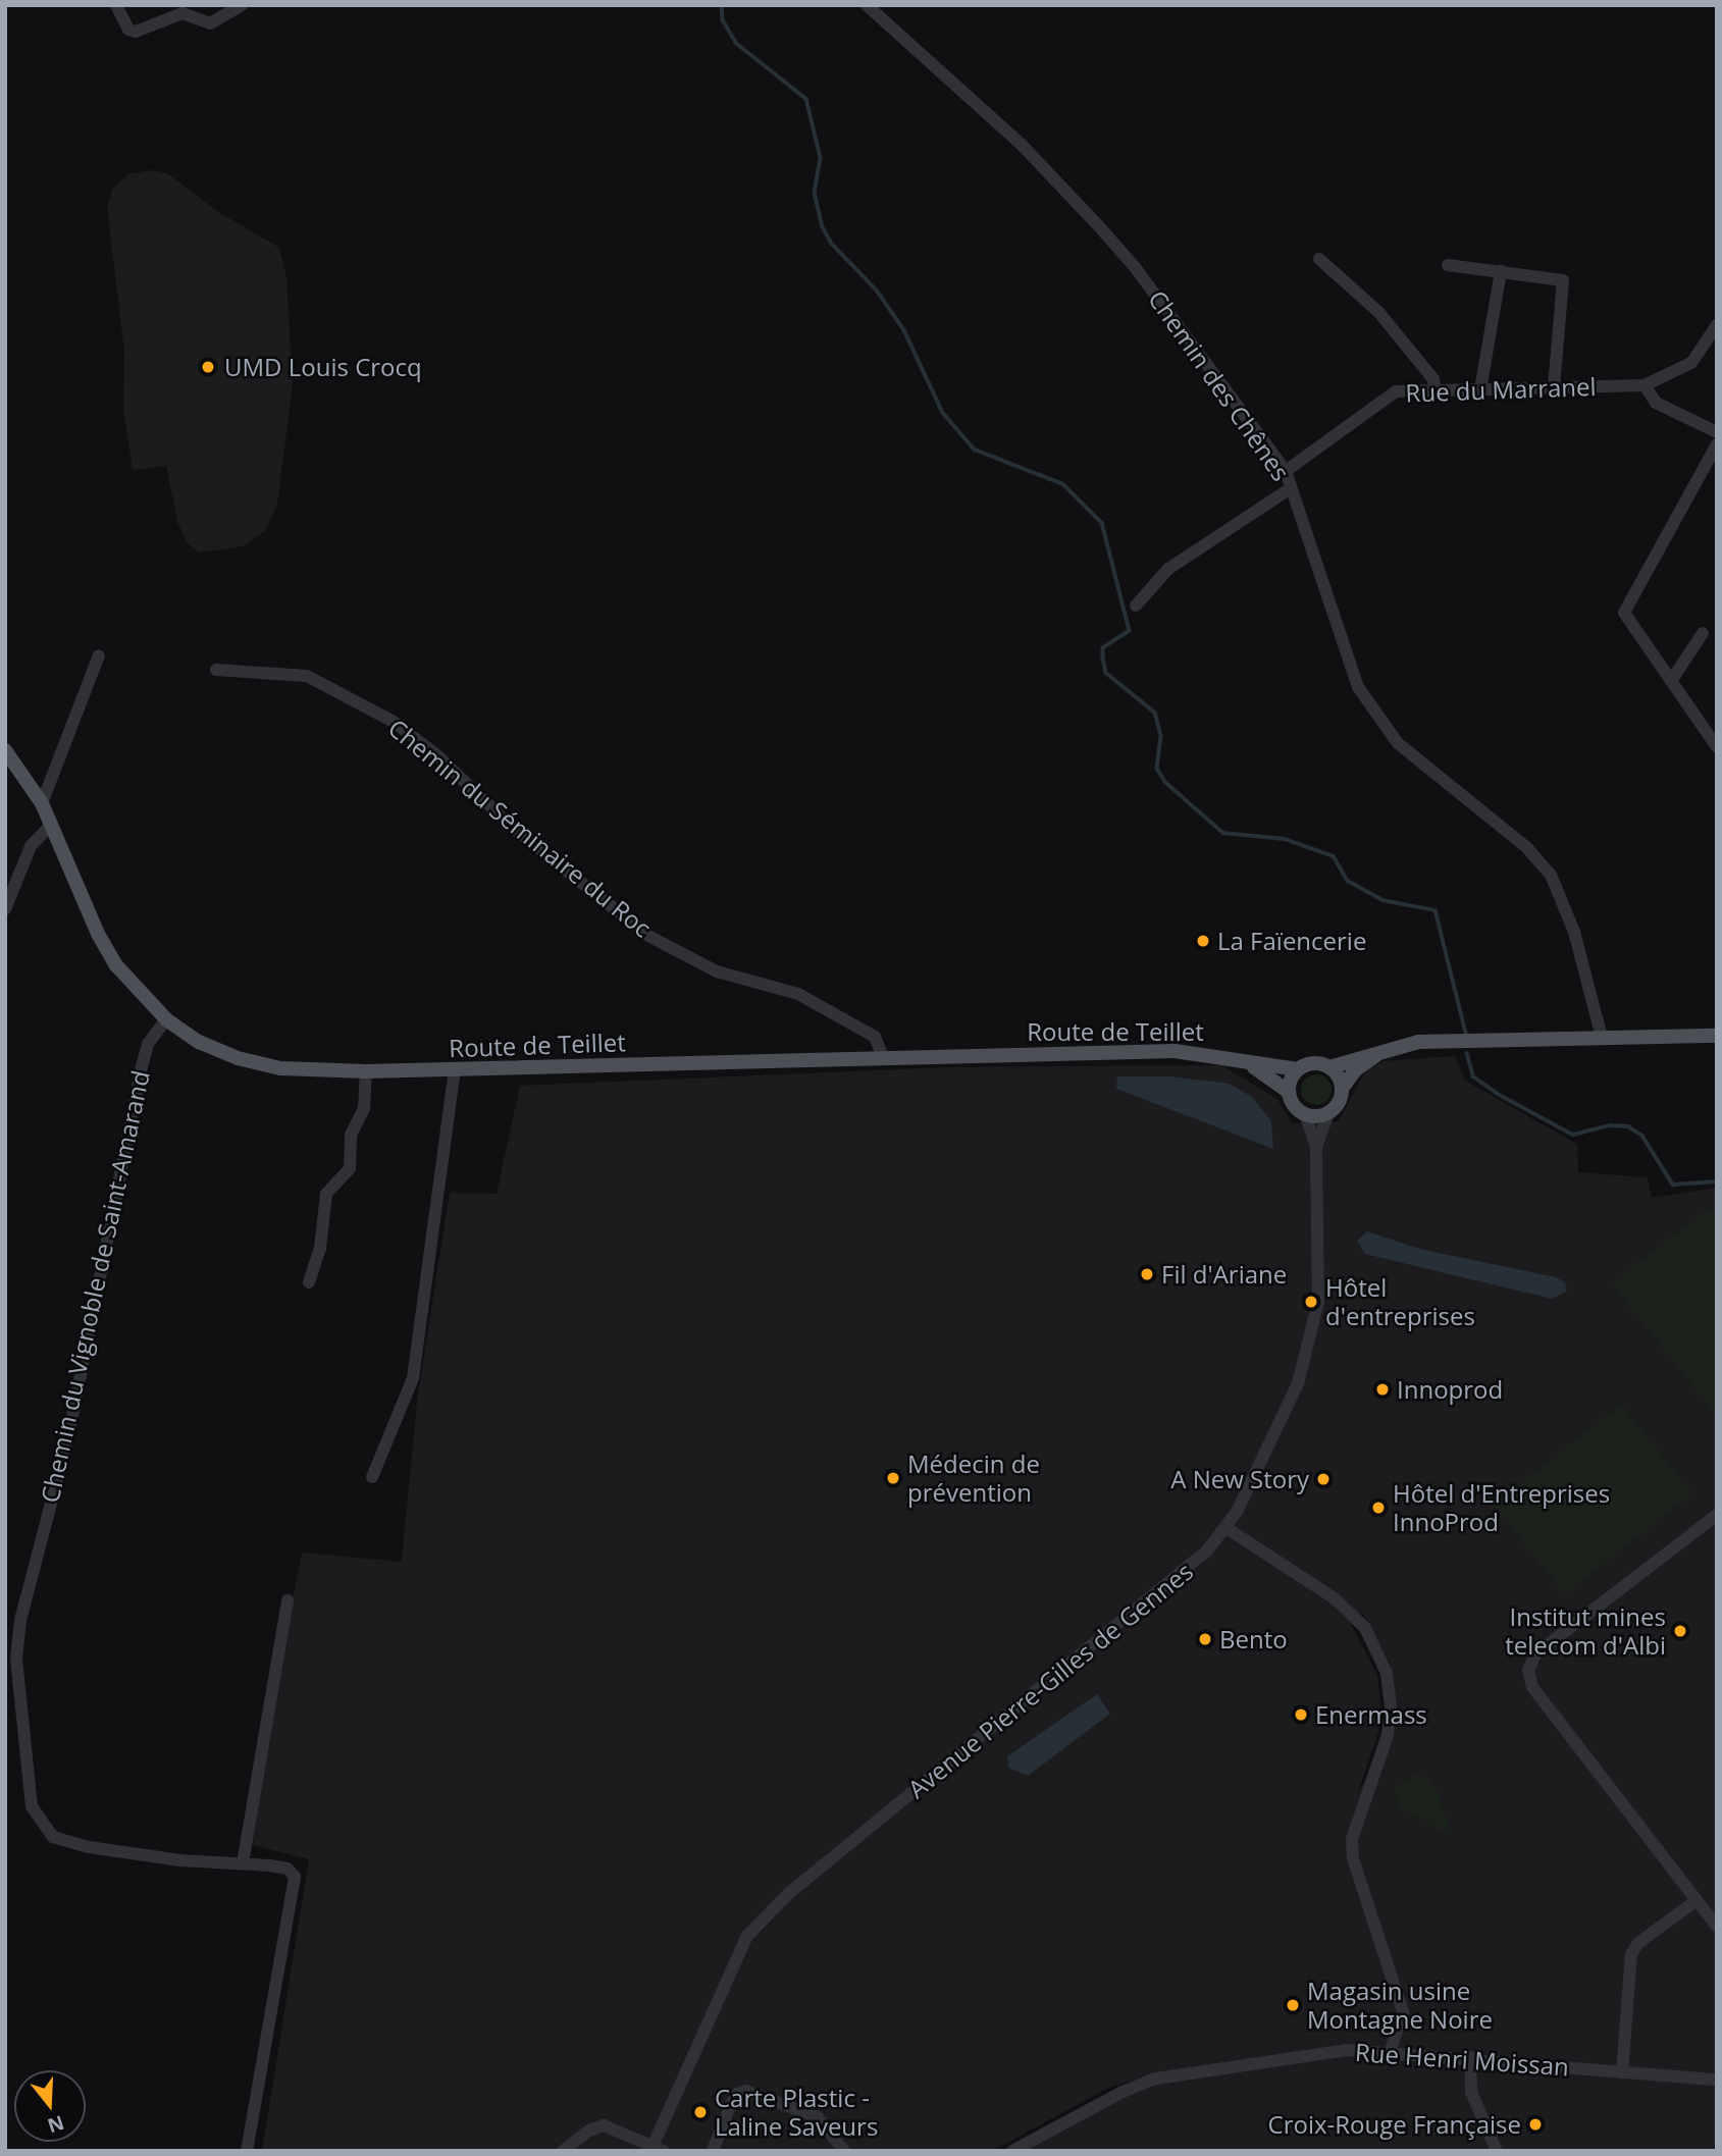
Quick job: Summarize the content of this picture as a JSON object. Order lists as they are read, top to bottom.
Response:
{
  "streets": {
    "main road": ["Route de Teillet"],
    "street": [
      "Chemin des Chênes",
      "Rue du Marranel",
      "Chemin du Séminaire du Roc",
      "Chemin du Vignoble de Saint-Amarand",
      "Avenue Pierre-Gilles de Gennes",
      "Rue Henri Moissan"
    ]
  },
  "crossings": [
    ["Chemin des Chênes", "Rue du Marranel"],
    ["Chemin du Séminaire du Roc", "Route de Teillet"],
    ["Route de Teillet", "Chemin du Vignoble de Saint-Amarand"],
    ["Route de Teillet", "Avenue Pierre-Gilles de Gennes"]
  ],
  "places": [
    "UMD Louis Crocq",
    "La Faïencerie",
    "Fil d'Ariane",
    "Hôtel d'entreprises",
    "Innoprod",
    "Médecin de prévention",
    "A New Story",
    "Hôtel d'Entreprises InnoProd",
    "Institut mines telecom d'Albi",
    "Bento",
    "Enermass",
    "Magasin usine Montagne Noire",
    "Carte Plastic - Laline Saveurs",
    "Croix-Rouge Française"
  ],
  "north": "bottom"
}
